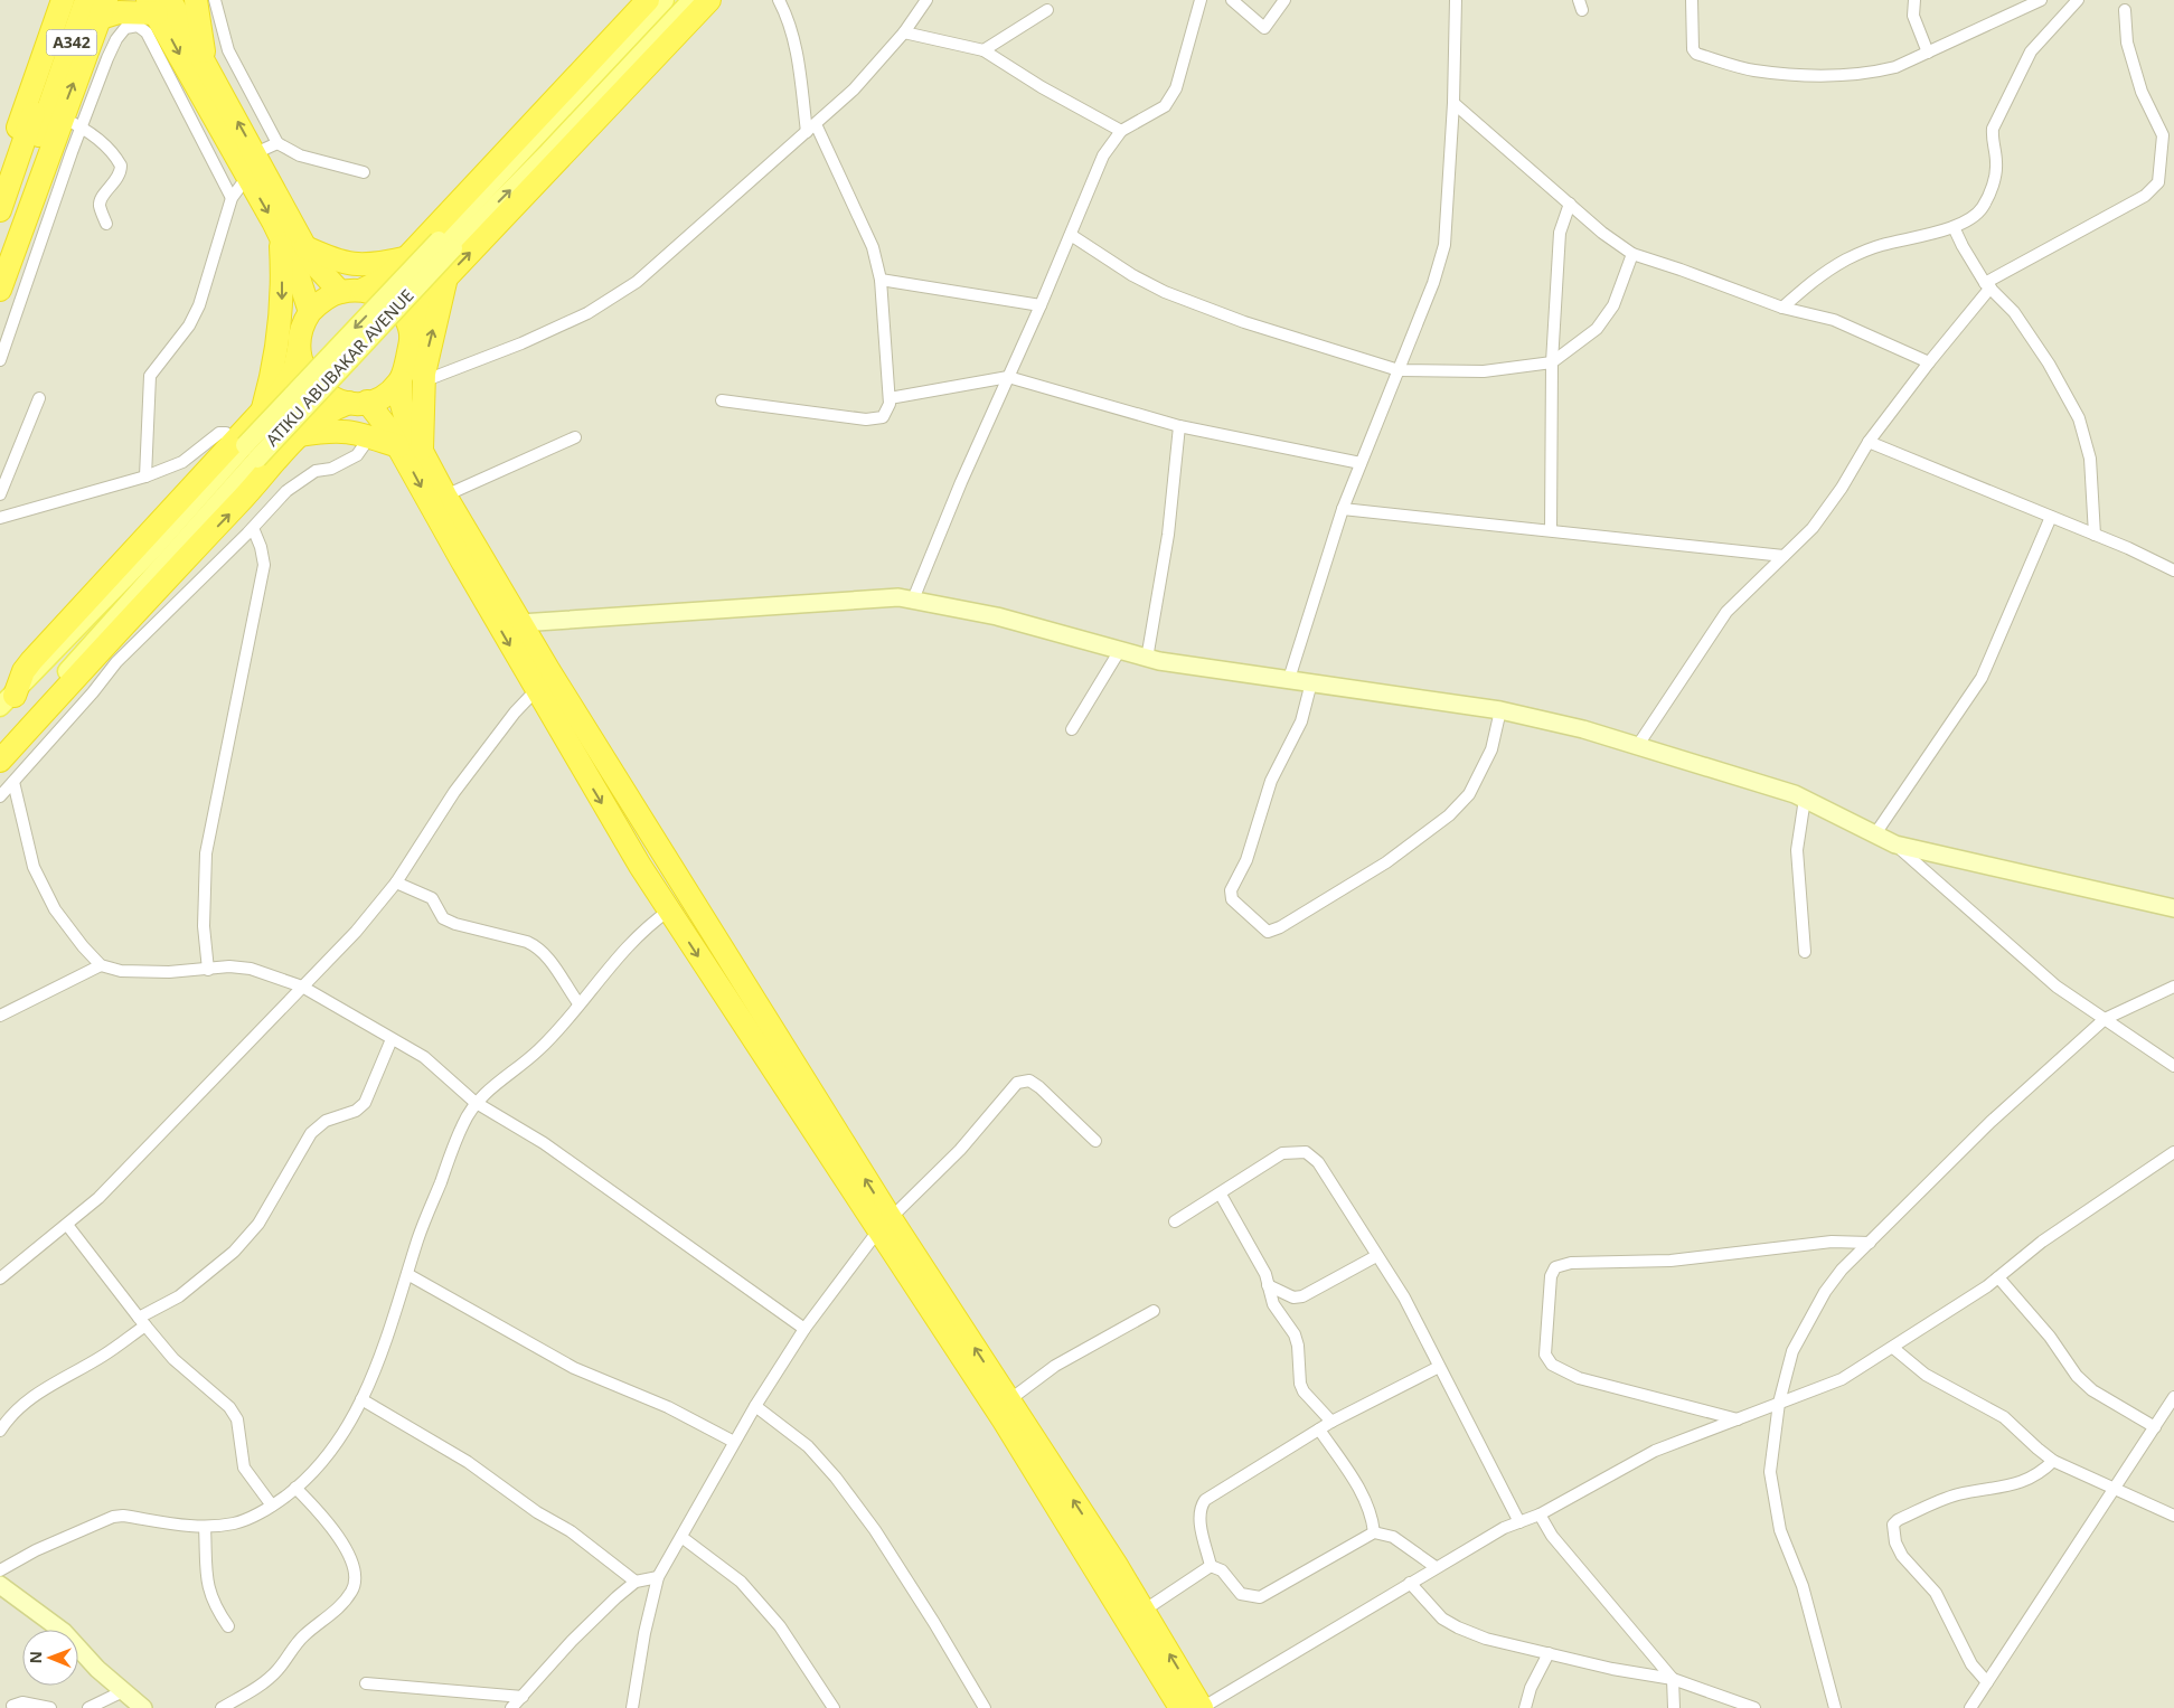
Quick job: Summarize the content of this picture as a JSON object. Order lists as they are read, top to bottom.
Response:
{
  "streets": {
    "highway": ["A342"],
    "main road": ["ATIKU ABUBAKAR AVENUE"]
  },
  "north": "left"
}
